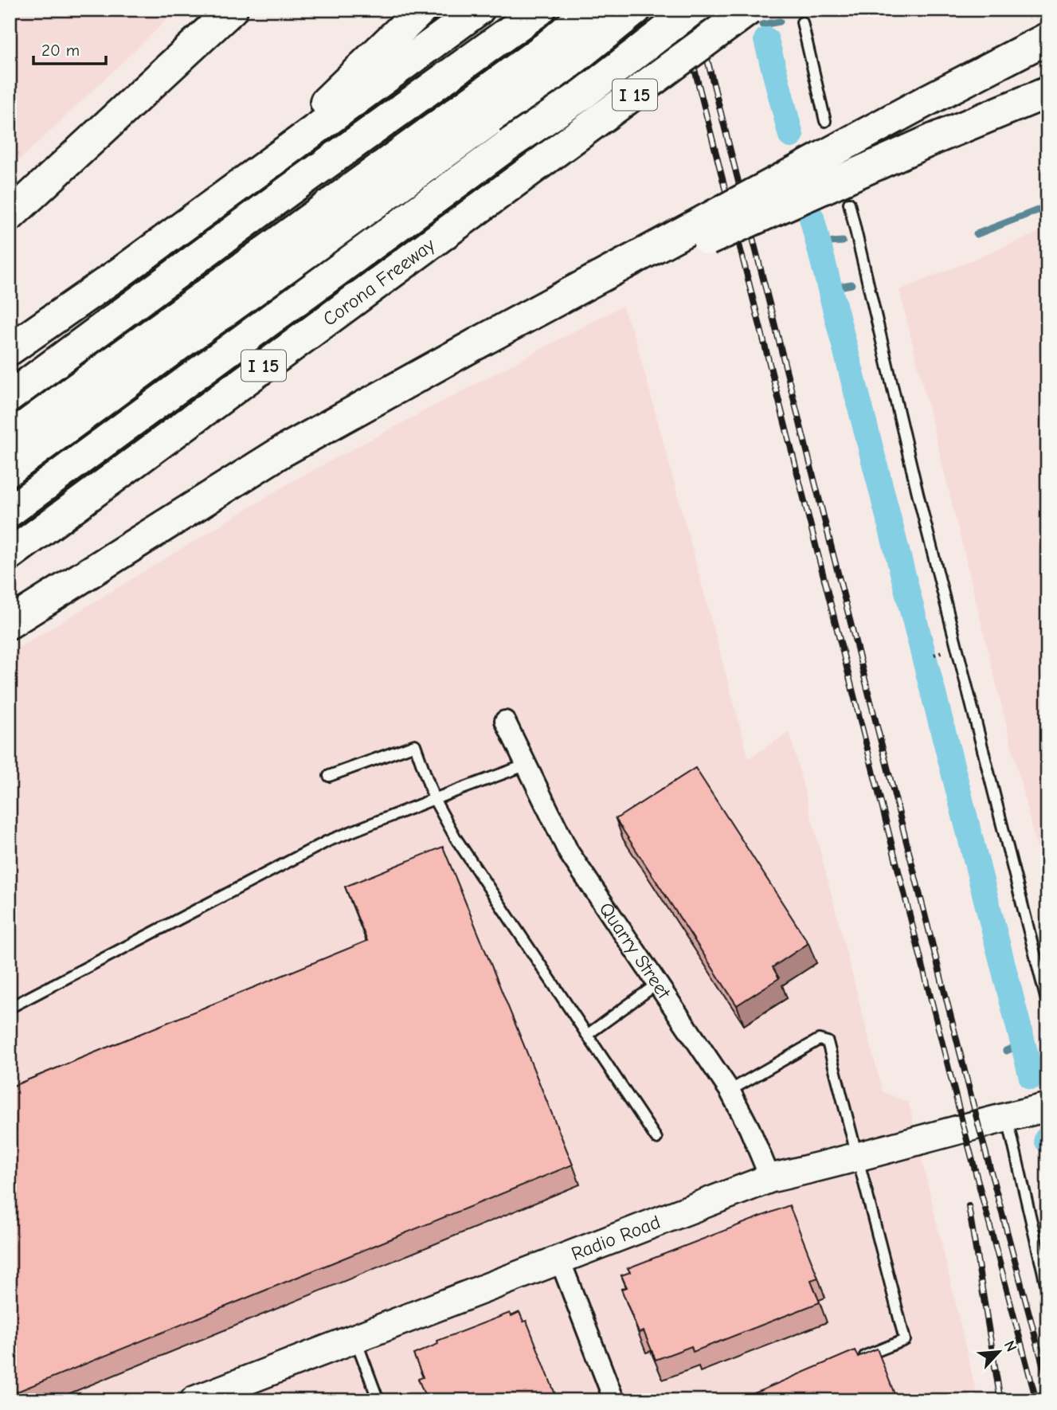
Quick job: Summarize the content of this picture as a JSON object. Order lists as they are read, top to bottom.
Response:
{
  "streets": {
    "highway": ["I 15", "Corona Freeway"],
    "street": ["Quarry Street", "Radio Road"]
  },
  "crossings": [
    ["Quarry Street", "Radio Road"]
  ],
  "scale_bar": "20 m",
  "north": "top right"
}
